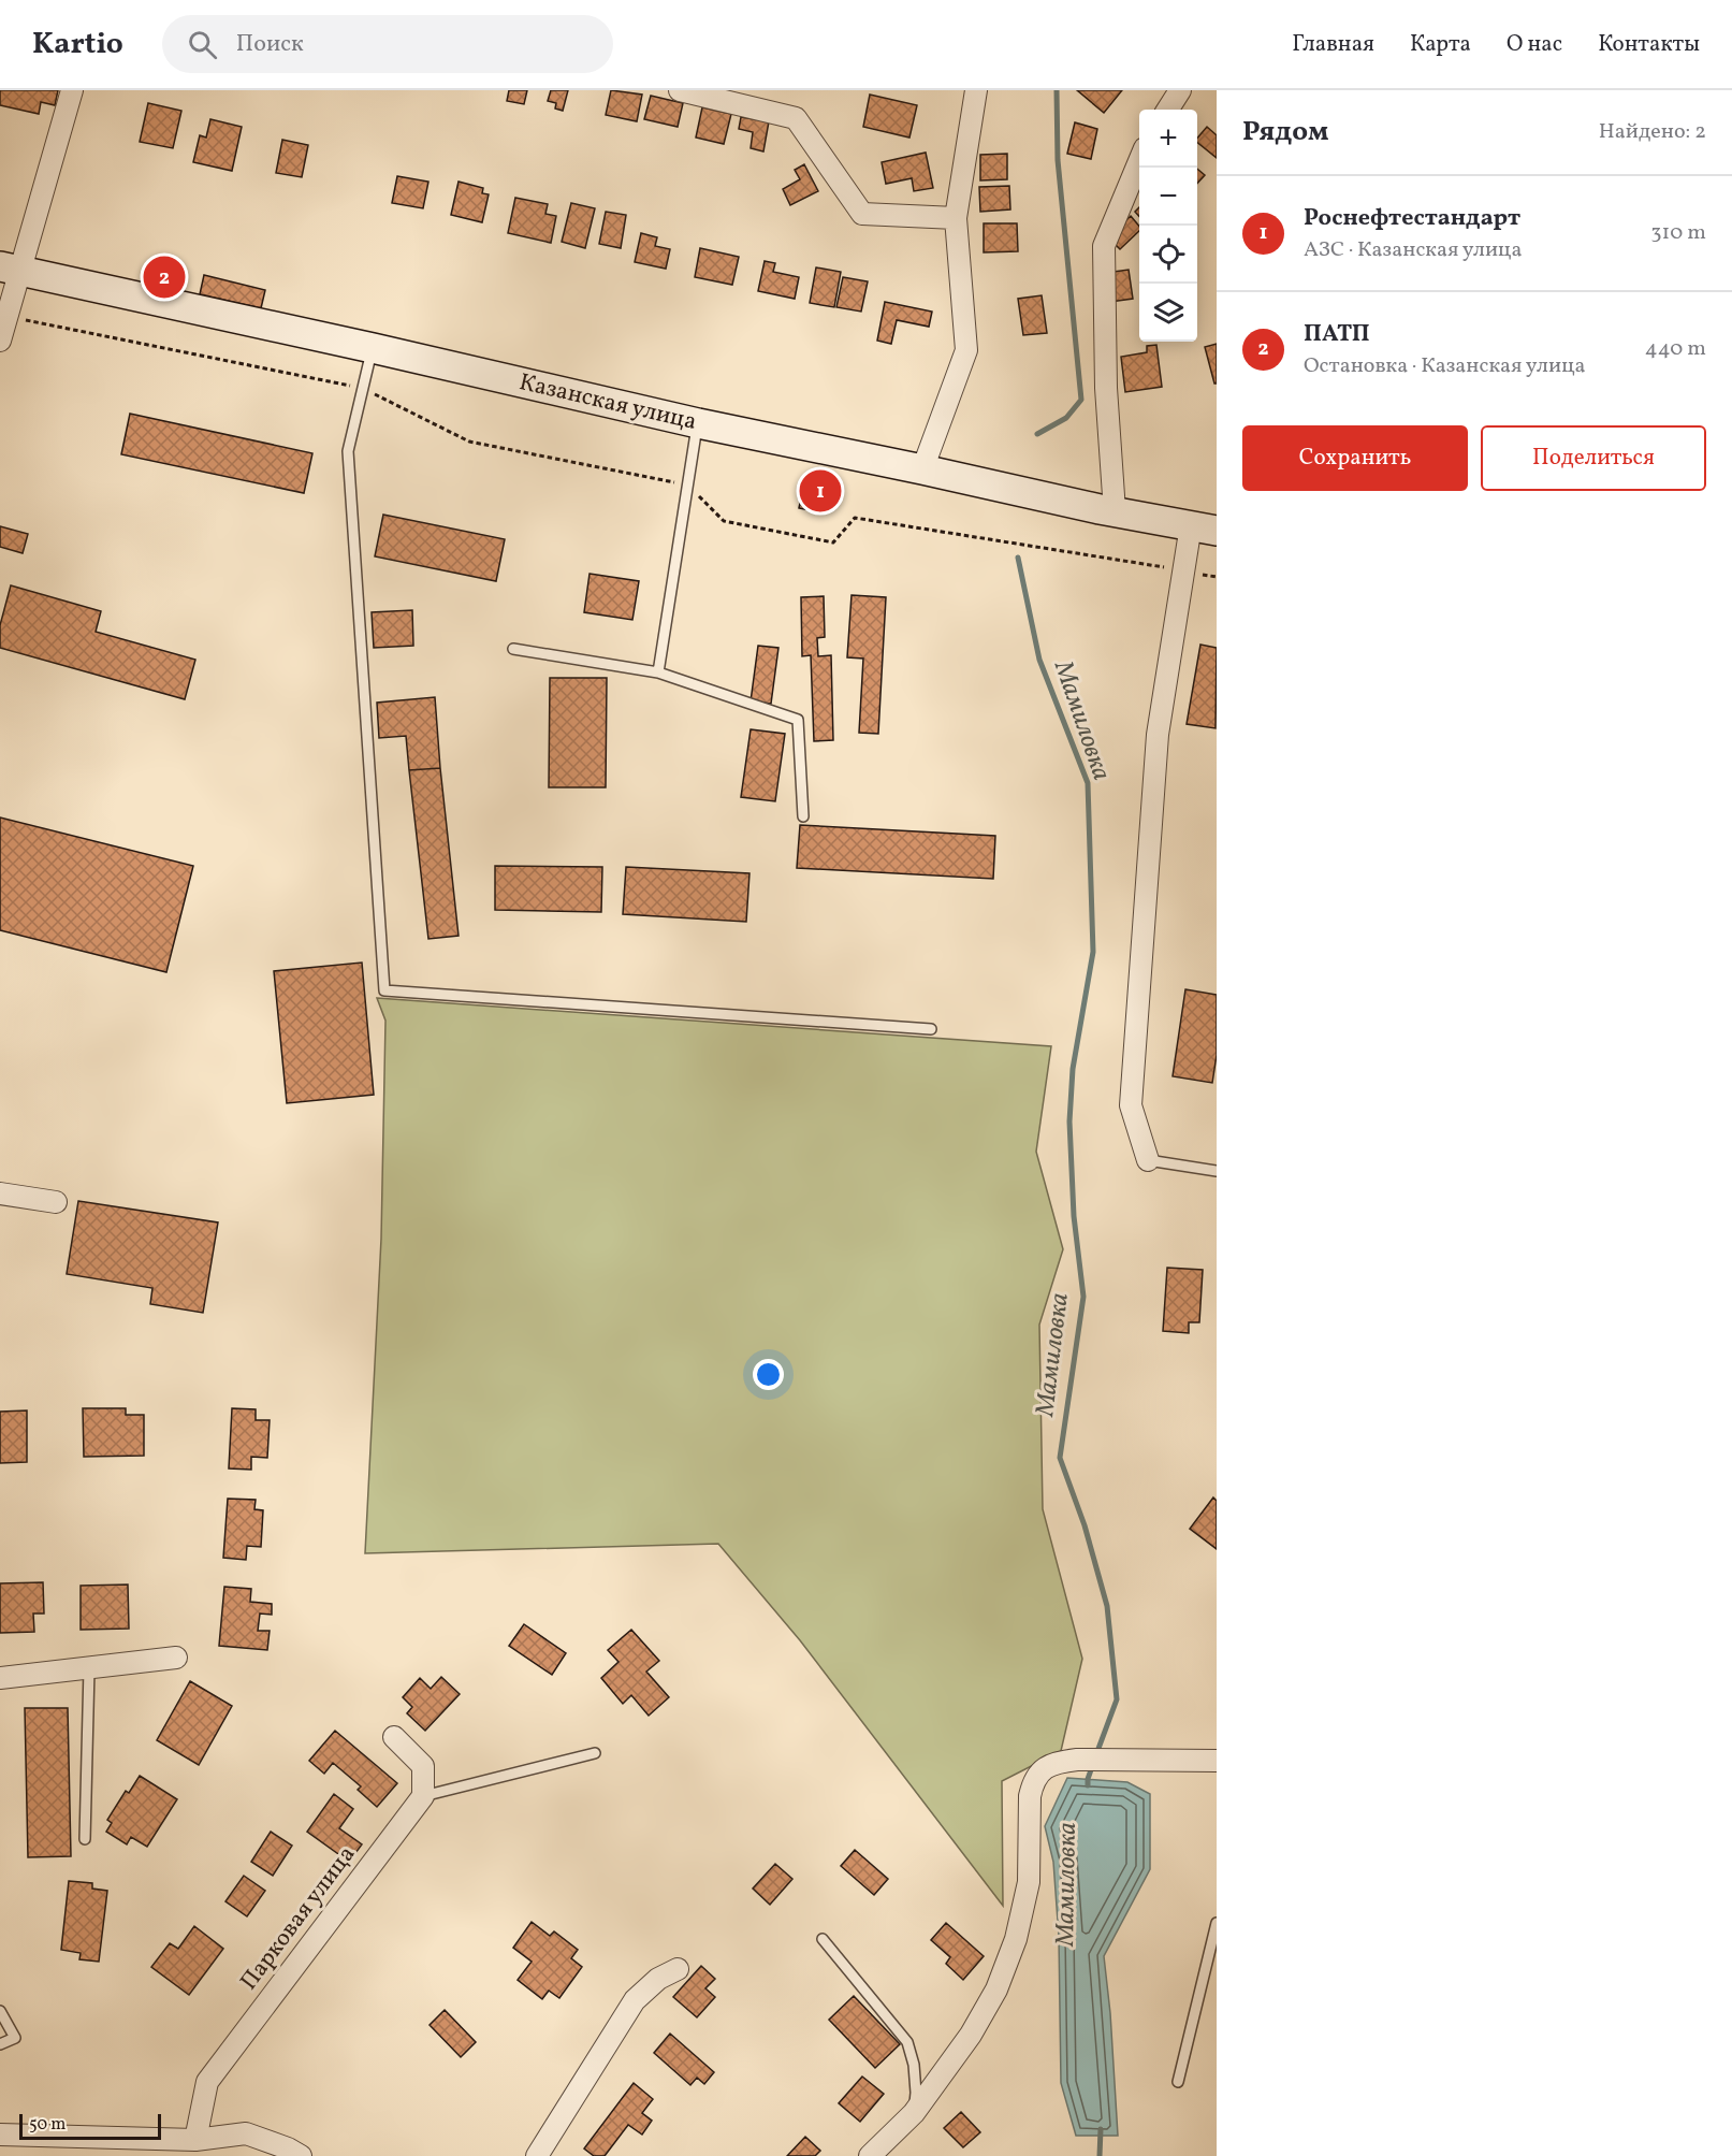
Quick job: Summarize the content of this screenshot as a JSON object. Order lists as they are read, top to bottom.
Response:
{
  "streets": {
    "street": ["Казанская улица", "Парковая улица"]
  },
  "water": ["Мамиловка"],
  "scale_bar": "50 m",
  "page": {
    "header": "Kartio",
    "search": "Поиск",
    "nav": [
      "Главная",
      "Карта",
      "О нас",
      "Контакты"
    ],
    "heading": ["Рядом", "Найдено: 2"],
    "map_buttons": ["+", "−"],
    "list": [
      {
        "mark": "1",
        "name": "Роснефтестандарт",
        "note": "АЗС · Казанская улица",
        "value": "310 m"
      },
      {
        "mark": "2",
        "name": "ПАТП",
        "note": "Остановка · Казанская улица",
        "value": "440 m"
      }
    ],
    "pins": ["2", "1"],
    "buttons": ["Сохранить", "Поделиться"],
    "scale": "50 m"
  }
}
